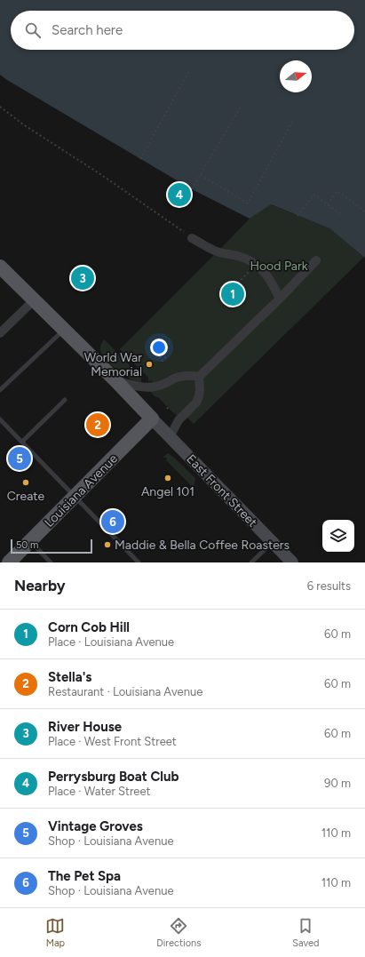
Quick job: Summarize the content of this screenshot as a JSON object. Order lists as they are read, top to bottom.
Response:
{
  "streets": {
    "main road": ["Louisiana Avenue", "East Front Street"]
  },
  "crossings": [
    ["Louisiana Avenue", "East Front Street"]
  ],
  "parks": ["Hood Park"],
  "places": [
    "World War Memorial",
    "Angel 101",
    "Create",
    "Maddie & Bella Coffee Roasters"
  ],
  "scale_bar": "50 m",
  "north": "right",
  "page": {
    "search": "Search here",
    "pins": [
      "4",
      "3",
      "1",
      "2",
      "5",
      "6"
    ],
    "scale": "50 m",
    "heading": ["Nearby", "6 results"],
    "list": [
      {
        "mark": "1",
        "name": "Corn Cob Hill",
        "note": "Place · Louisiana Avenue",
        "value": "60 m"
      },
      {
        "mark": "2",
        "name": "Stella's",
        "note": "Restaurant · Louisiana Avenue",
        "value": "60 m"
      },
      {
        "mark": "3",
        "name": "River House",
        "note": "Place · West Front Street",
        "value": "60 m"
      },
      {
        "mark": "4",
        "name": "Perrysburg Boat Club",
        "note": "Place · Water Street",
        "value": "90 m"
      },
      {
        "mark": "5",
        "name": "Vintage Groves",
        "note": "Shop · Louisiana Avenue",
        "value": "110 m"
      },
      {
        "mark": "6",
        "name": "The Pet Spa",
        "note": "Shop · Louisiana Avenue",
        "value": "110 m"
      }
    ],
    "nav": ["Map", "Directions", "Saved"]
  }
}
